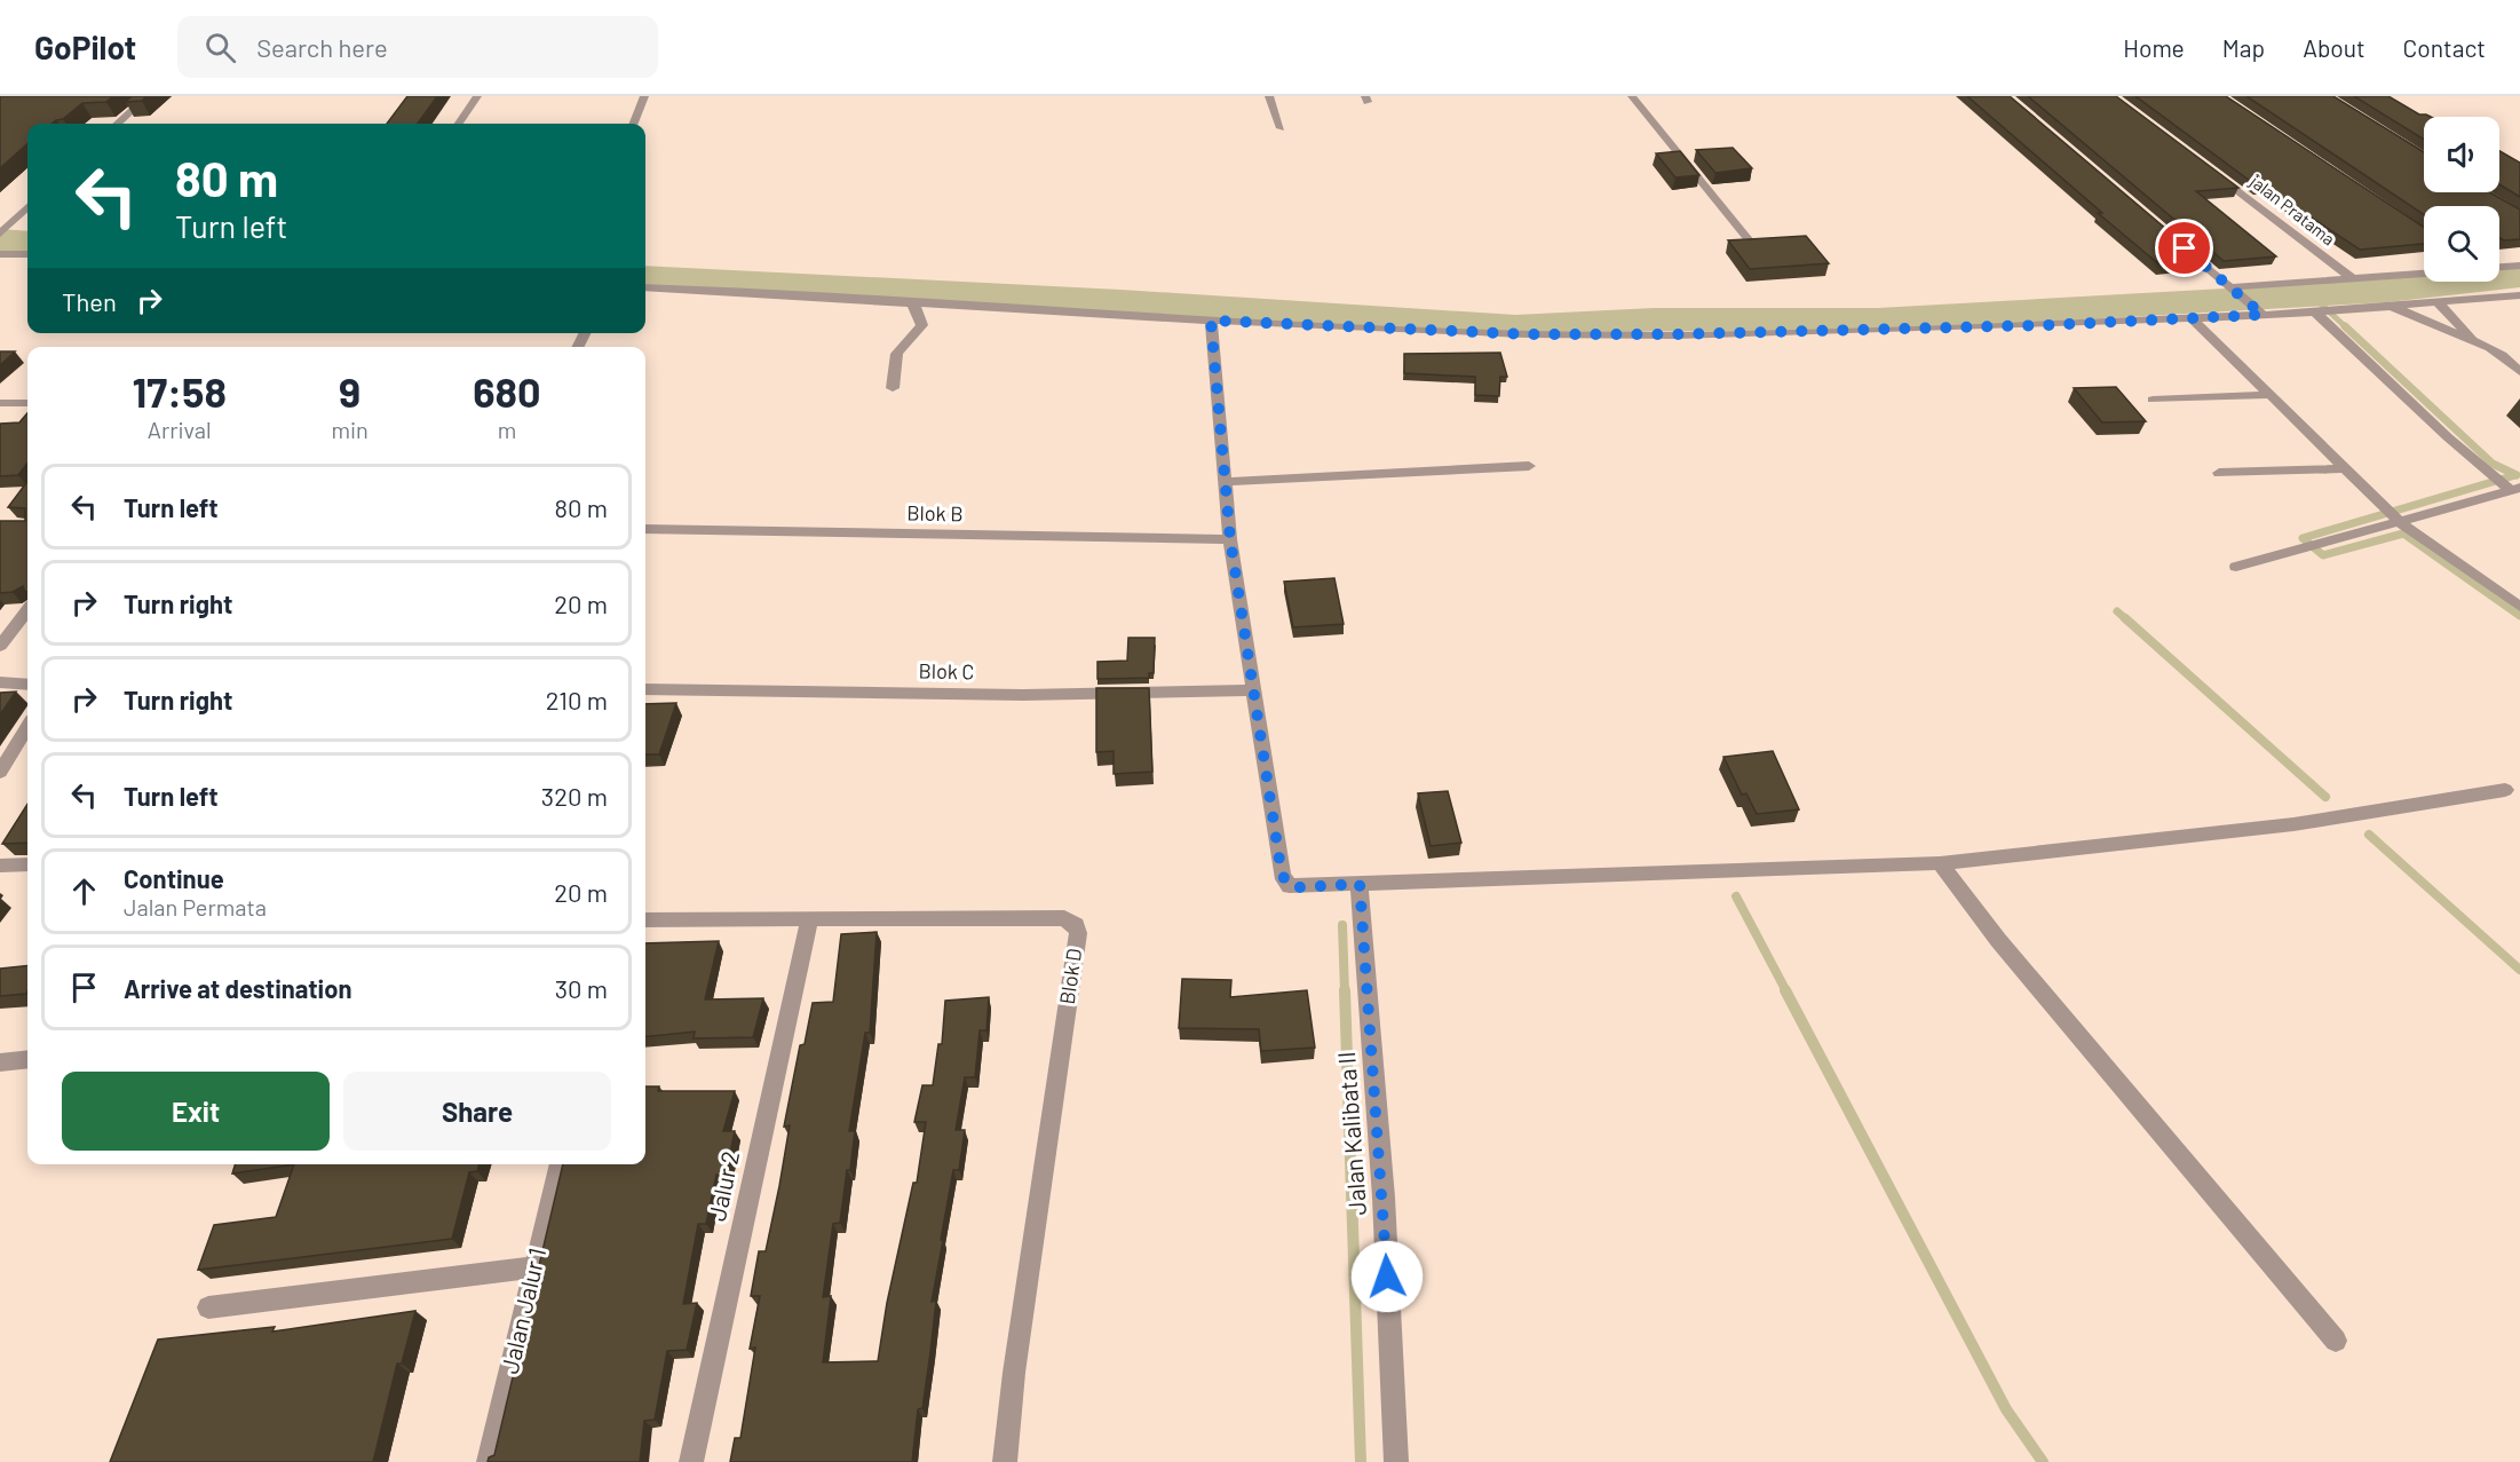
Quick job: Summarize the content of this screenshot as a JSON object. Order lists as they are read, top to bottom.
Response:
{
  "streets": {
    "street": [
      "jalan Pratama",
      "Blok B",
      "Blok C",
      "Blok D",
      "Jalan Kalibata II",
      "Jalur 2",
      "Jalan Jalur 1"
    ]
  },
  "crossings": [
    ["Blok D", "Jalur 2"]
  ],
  "page": {
    "header": "GoPilot",
    "search": "Search here",
    "nav": [
      "Home",
      "Map",
      "About",
      "Contact"
    ],
    "turn": ["80 m", "Turn left"],
    "then": "Then",
    "eta": [
      "17:58",
      "Arrival",
      "9",
      "min",
      "680",
      "m"
    ],
    "list": [
      {
        "name": "Turn left",
        "value": "80 m"
      },
      {
        "name": "Turn right",
        "value": "20 m"
      },
      {
        "name": "Turn right",
        "value": "210 m"
      },
      {
        "name": "Turn left",
        "value": "320 m"
      },
      {
        "name": "Continue",
        "note": "Jalan Permata",
        "value": "20 m"
      },
      {
        "name": "Arrive at destination",
        "value": "30 m"
      }
    ],
    "buttons": ["Exit", "Share"]
  }
}
